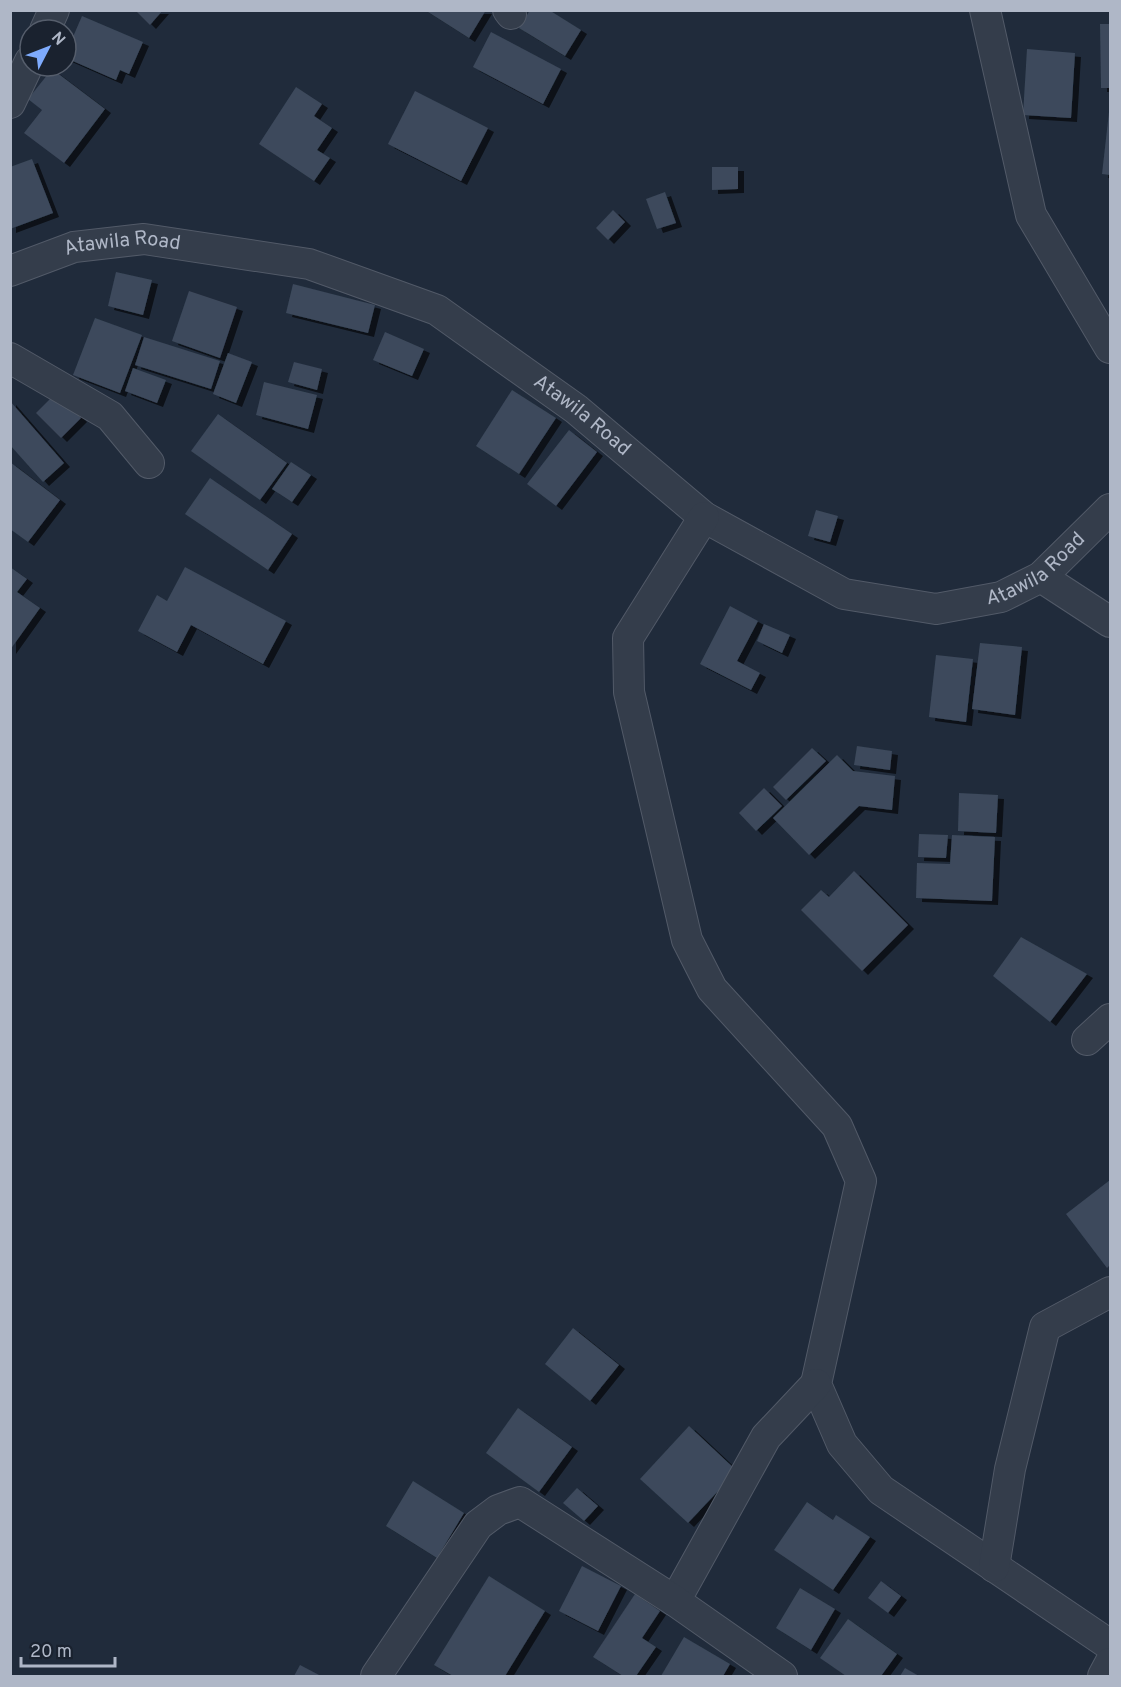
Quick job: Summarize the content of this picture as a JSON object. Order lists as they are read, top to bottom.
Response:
{
  "streets": {
    "street": ["Atawila Road"]
  },
  "scale_bar": "20 m",
  "north": "top right"
}
